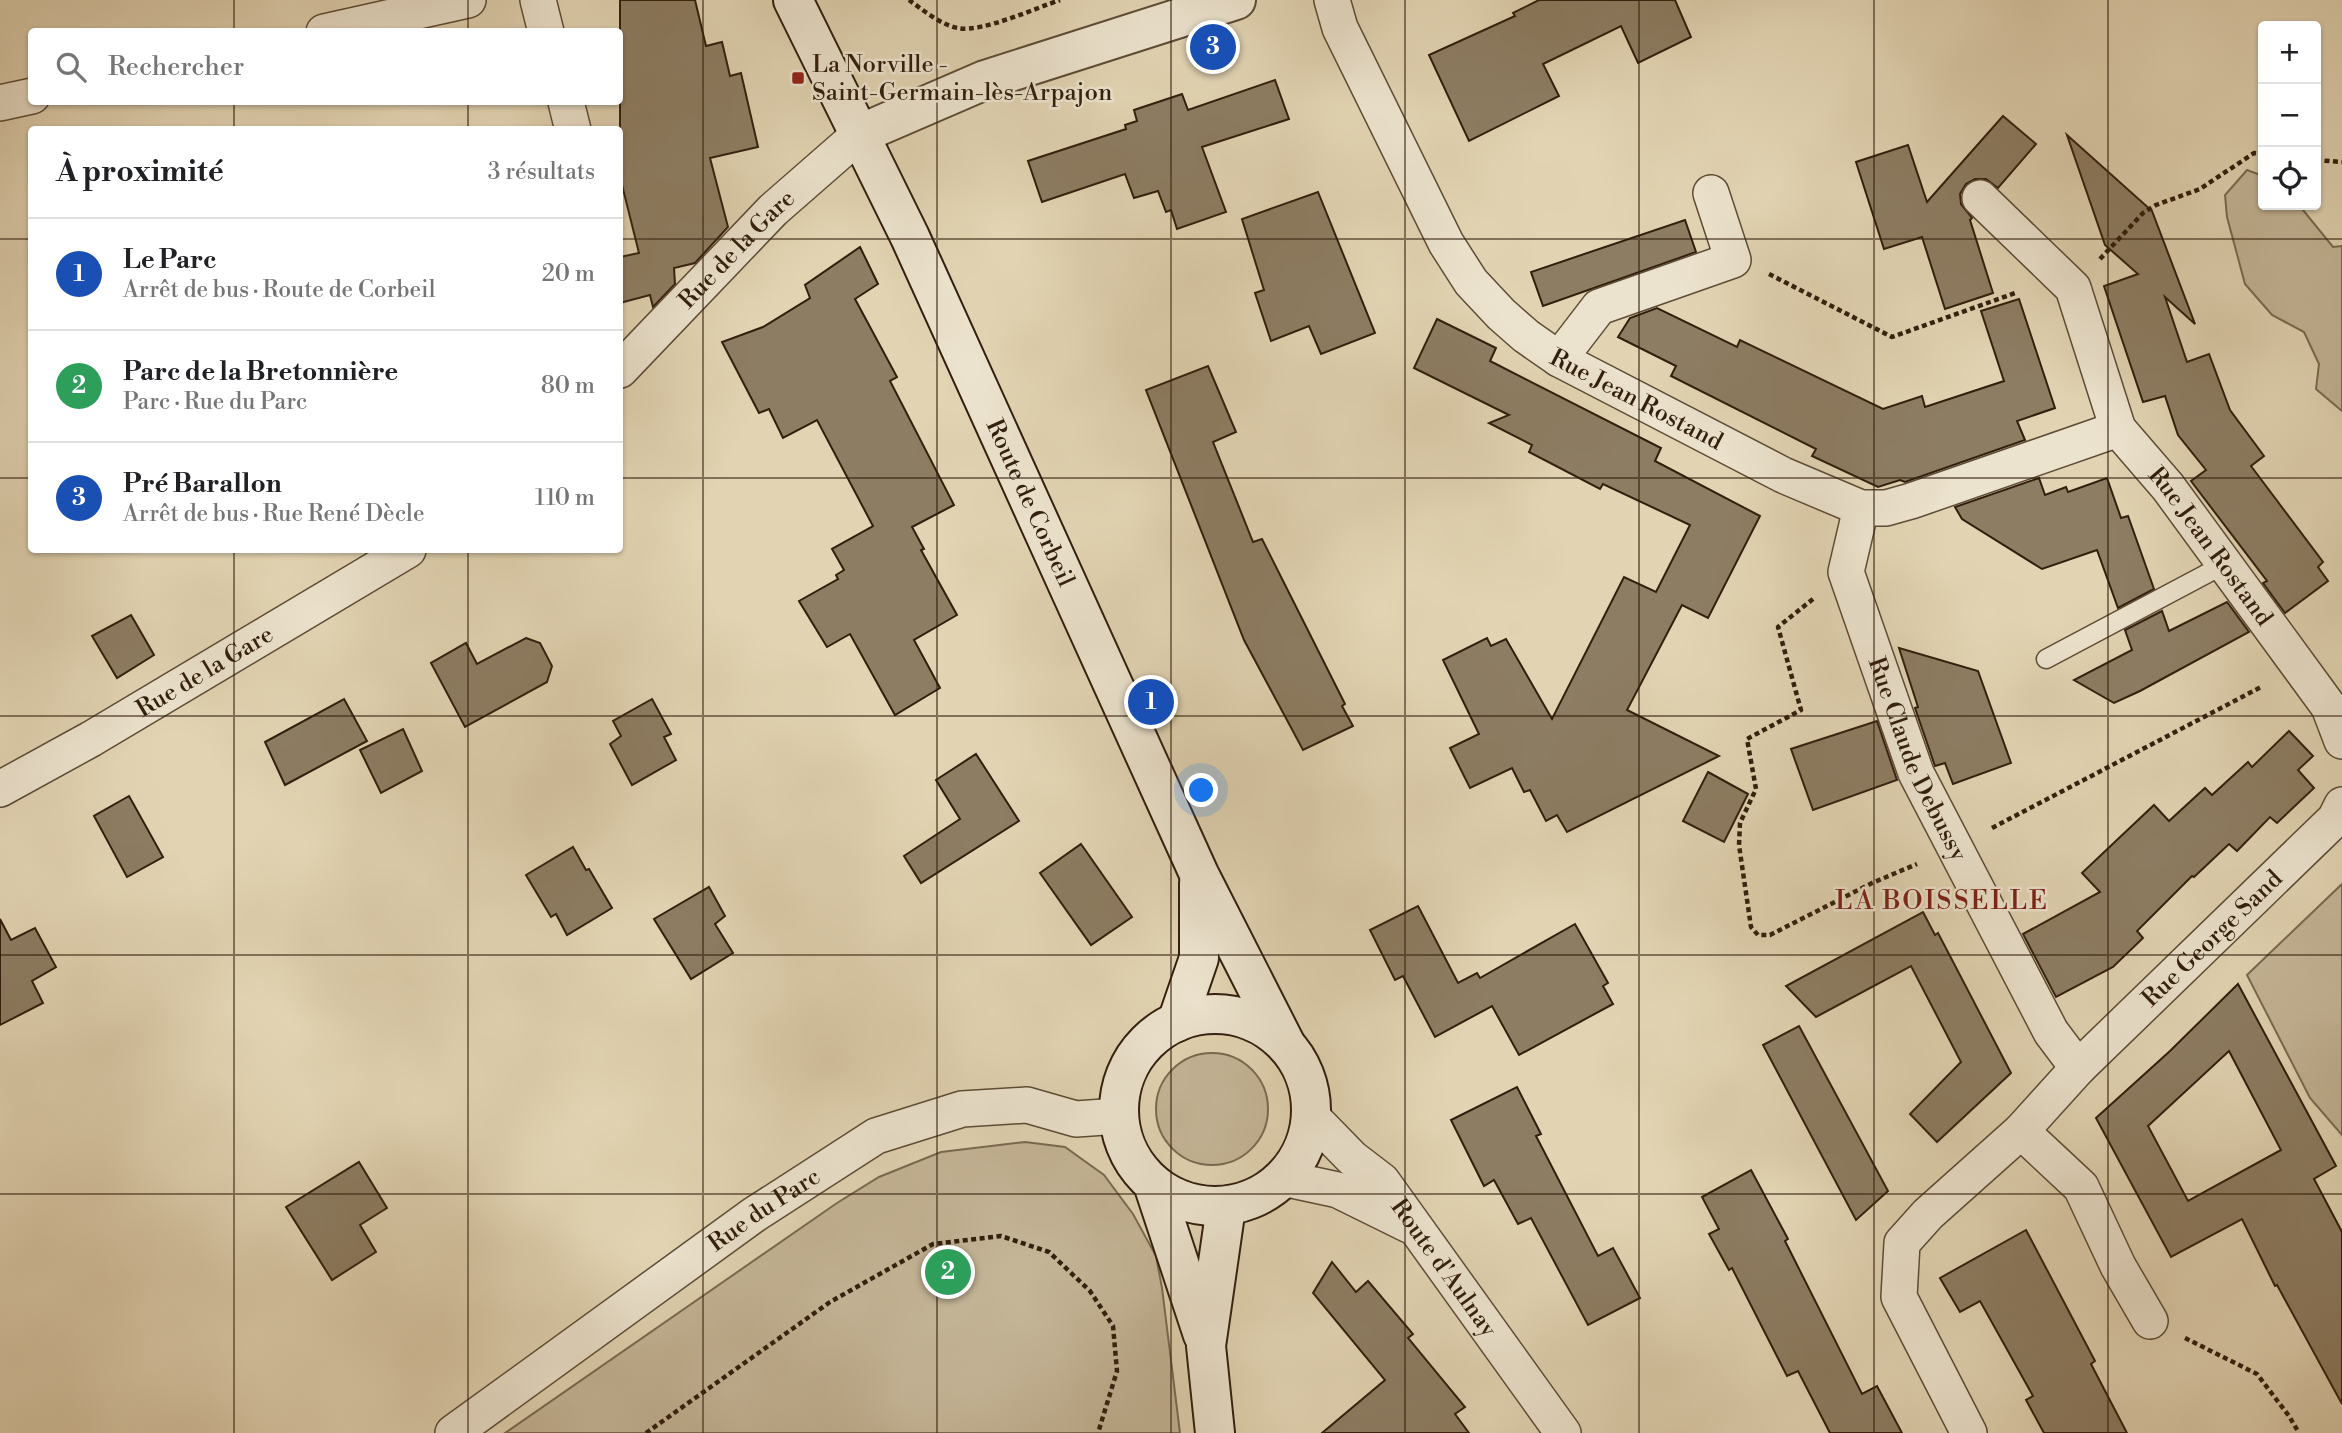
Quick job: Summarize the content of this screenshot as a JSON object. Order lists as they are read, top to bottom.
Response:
{
  "streets": {
    "main road": ["Route de Corbeil"],
    "street": [
      "Rue de la Gare",
      "Rue Jean Rostand",
      "Rue Claude Debussy",
      "Rue George Sand",
      "Rue du Parc",
      "Route d'Aulnay"
    ]
  },
  "crossings": [
    ["Rue de la Gare", "Route de Corbeil"],
    ["Rue Jean Rostand", "Rue Claude Debussy"],
    ["Route de Corbeil", "Rue du Parc"],
    ["Route de Corbeil", "Route d'Aulnay"],
    ["Rue Claude Debussy", "Rue George Sand"],
    ["Rue du Parc", "Route d'Aulnay"]
  ],
  "districts": ["LA BOISSELLE"],
  "places": {
    "transit": ["La Norville - Saint-Germain-lès-Arpajon"]
  },
  "page": {
    "pins": ["3", "1", "2"],
    "map_buttons": ["+", "−"],
    "search": "Rechercher",
    "heading": ["À proximité", "3 résultats"],
    "list": [
      {
        "mark": "1",
        "name": "Le Parc",
        "note": "Arrêt de bus · Route de Corbeil",
        "value": "20 m"
      },
      {
        "mark": "2",
        "name": "Parc de la Bretonnière",
        "note": "Parc · Rue du Parc",
        "value": "80 m"
      },
      {
        "mark": "3",
        "name": "Pré Barallon",
        "note": "Arrêt de bus · Rue René Dècle",
        "value": "110 m"
      }
    ]
  }
}
